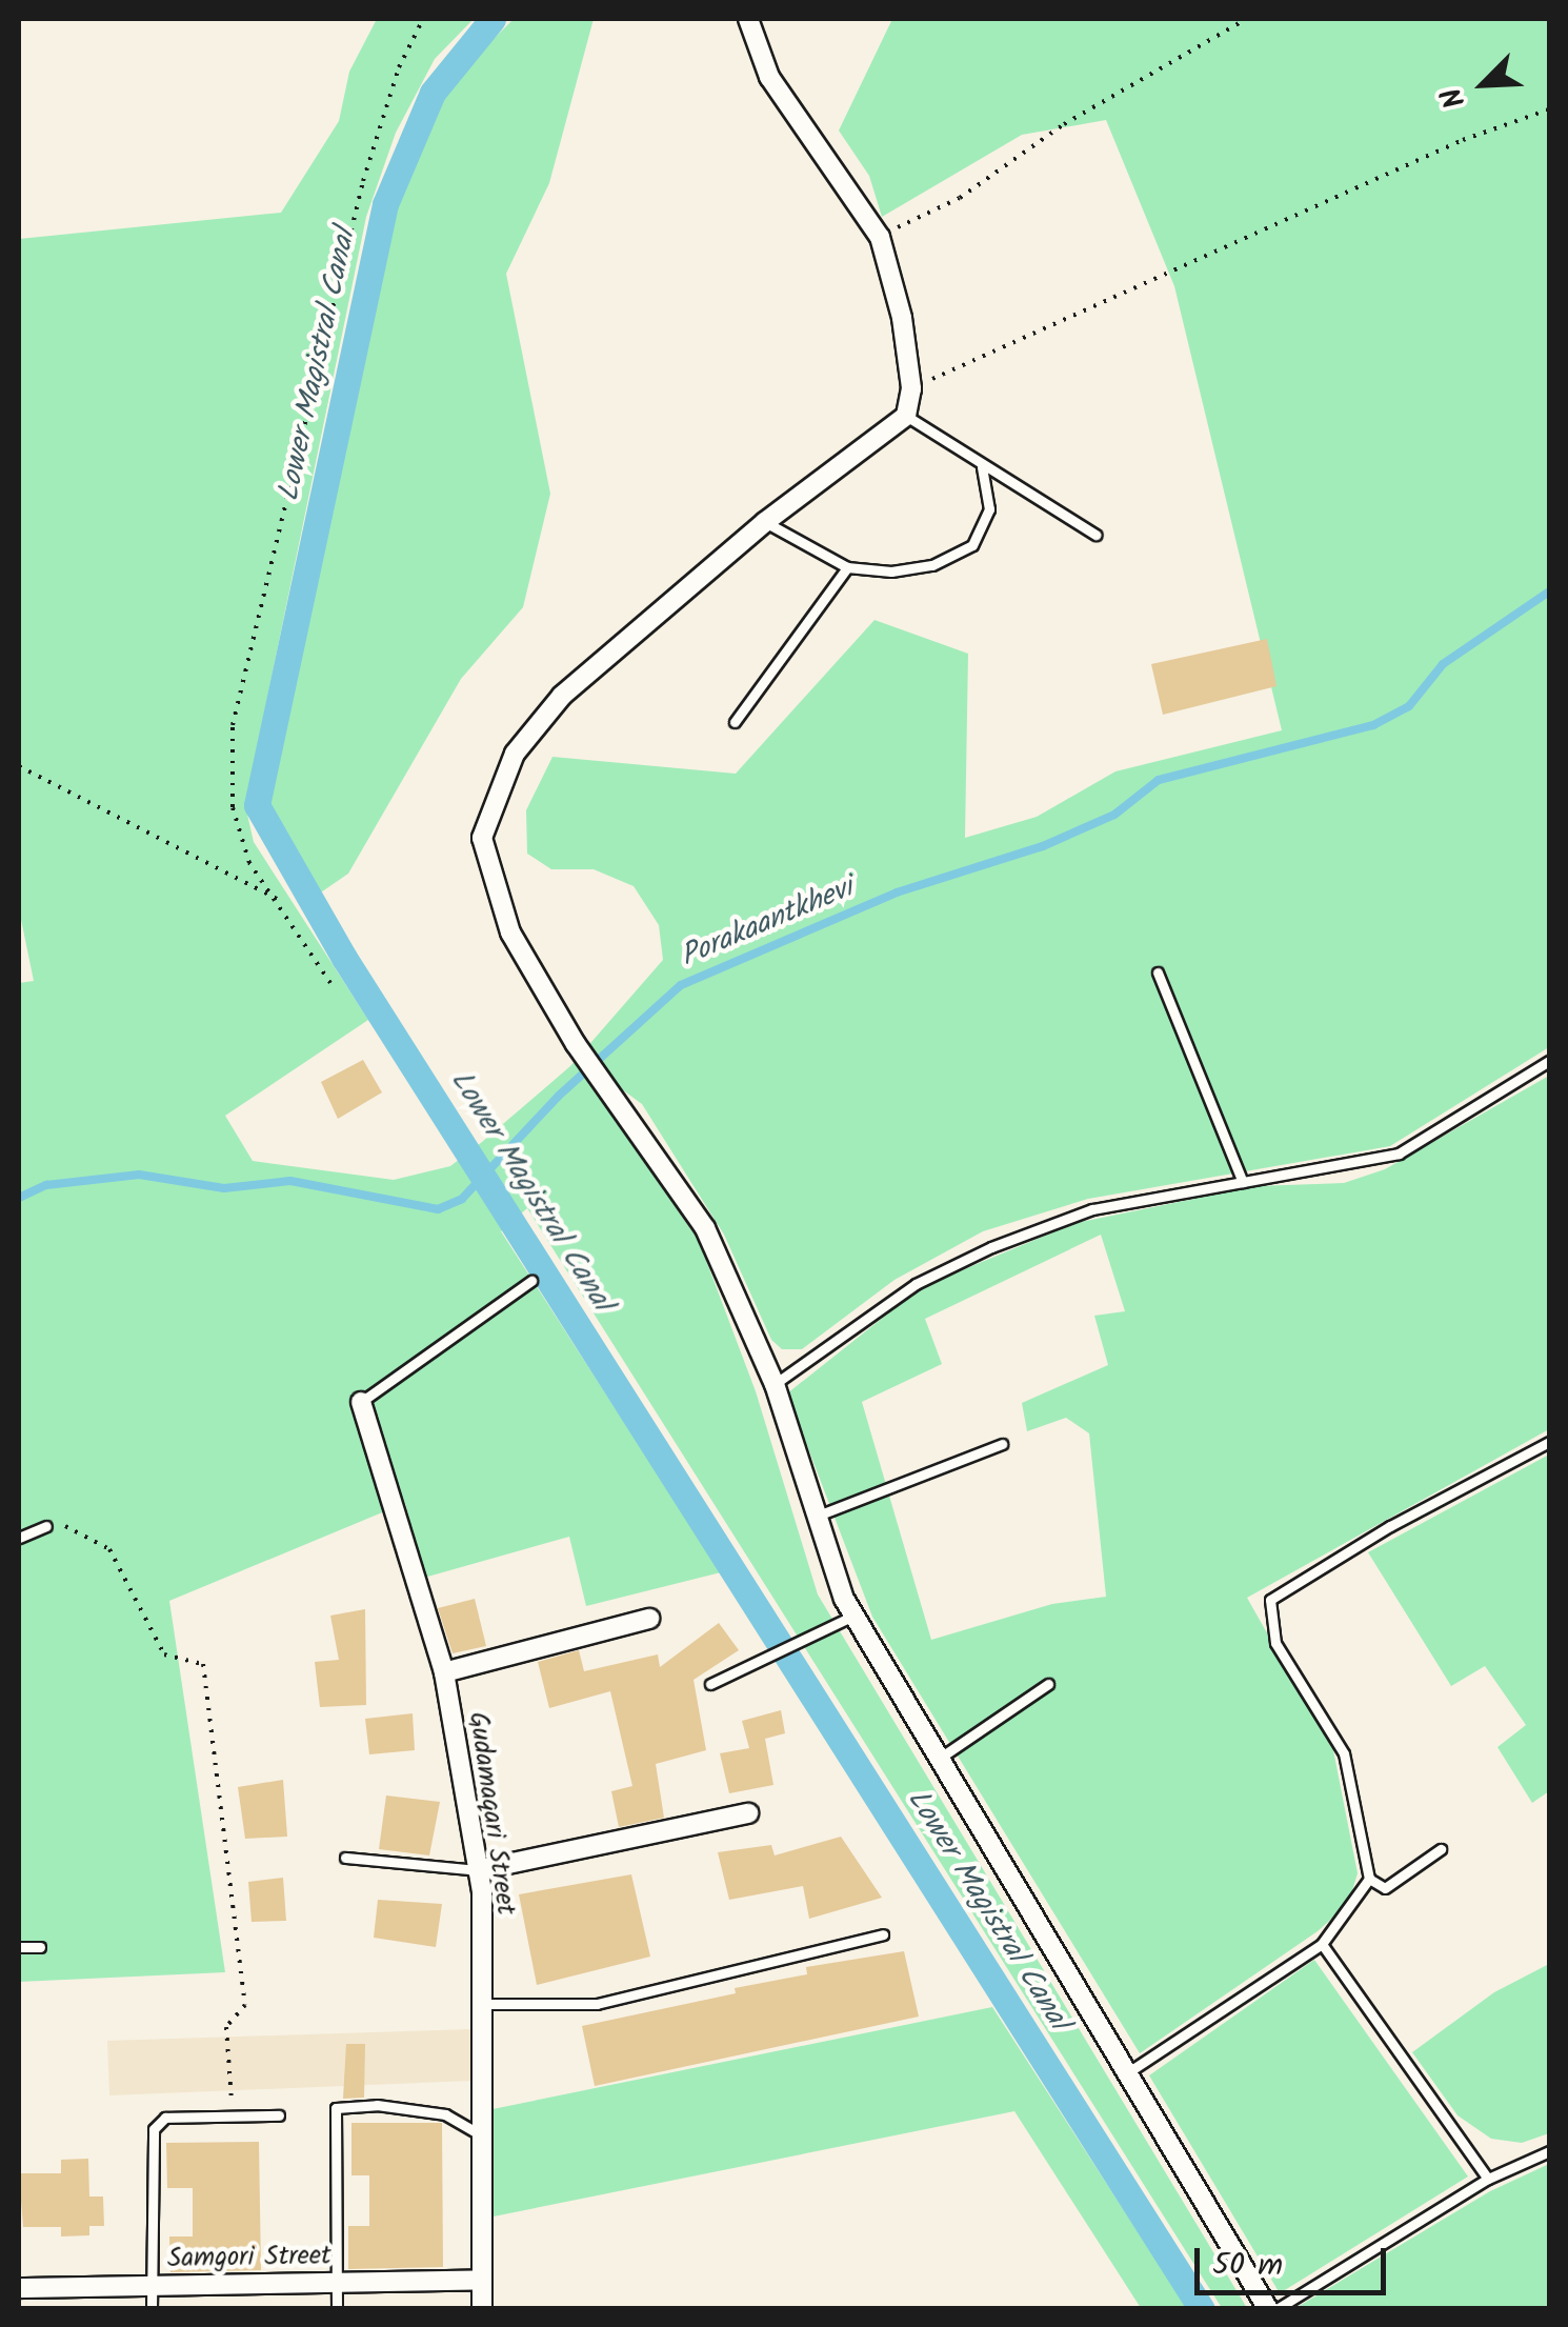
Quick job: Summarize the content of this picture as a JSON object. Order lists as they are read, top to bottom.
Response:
{
  "streets": {
    "street": ["Gudamaqari Street", "Samgori Street"]
  },
  "crossings": [
    ["Gudamaqari Street", "Samgori Street"]
  ],
  "water": ["Lower Magistral Canal", "Porakaantkhevi"],
  "scale_bar": "50 m",
  "north": "bottom left"
}
